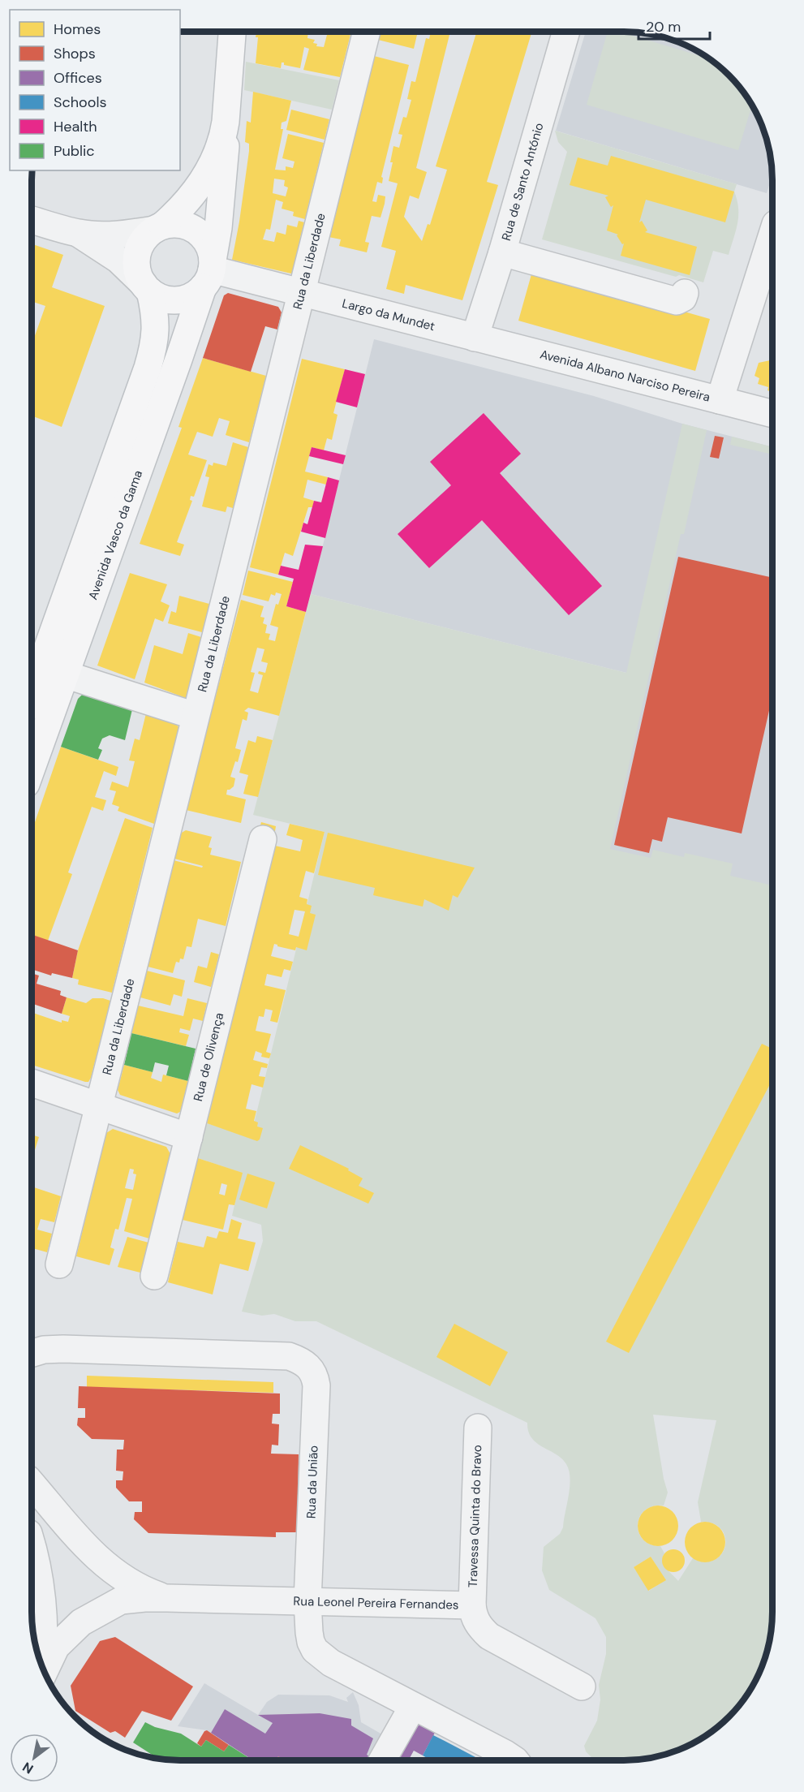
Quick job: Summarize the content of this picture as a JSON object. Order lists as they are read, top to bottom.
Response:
{
  "streets": {
    "main road": ["Avenida Vasco da Gama"],
    "street": [
      "Rua de Santo António",
      "Rua da Liberdade",
      "Largo da Mundet",
      "Avenida Albano Narciso Pereira",
      "Rua de Olivença",
      "Rua da União",
      "Travessa Quinta do Bravo",
      "Rua Leonel Pereira Fernandes"
    ]
  },
  "crossings": [
    ["Rua de Santo António", "Largo da Mundet"],
    ["Rua de Santo António", "Avenida Albano Narciso Pereira"],
    ["Rua da Liberdade", "Largo da Mundet"],
    ["Largo da Mundet", "Avenida Albano Narciso Pereira"],
    ["Largo da Mundet", "Avenida Vasco da Gama"],
    ["Rua da União", "Rua Leonel Pereira Fernandes"],
    ["Travessa Quinta do Bravo", "Rua Leonel Pereira Fernandes"]
  ],
  "legend": [
    "Homes",
    "Shops",
    "Offices",
    "Schools",
    "Health",
    "Public"
  ],
  "scale_bar": "20 m",
  "north": "bottom left"
}
